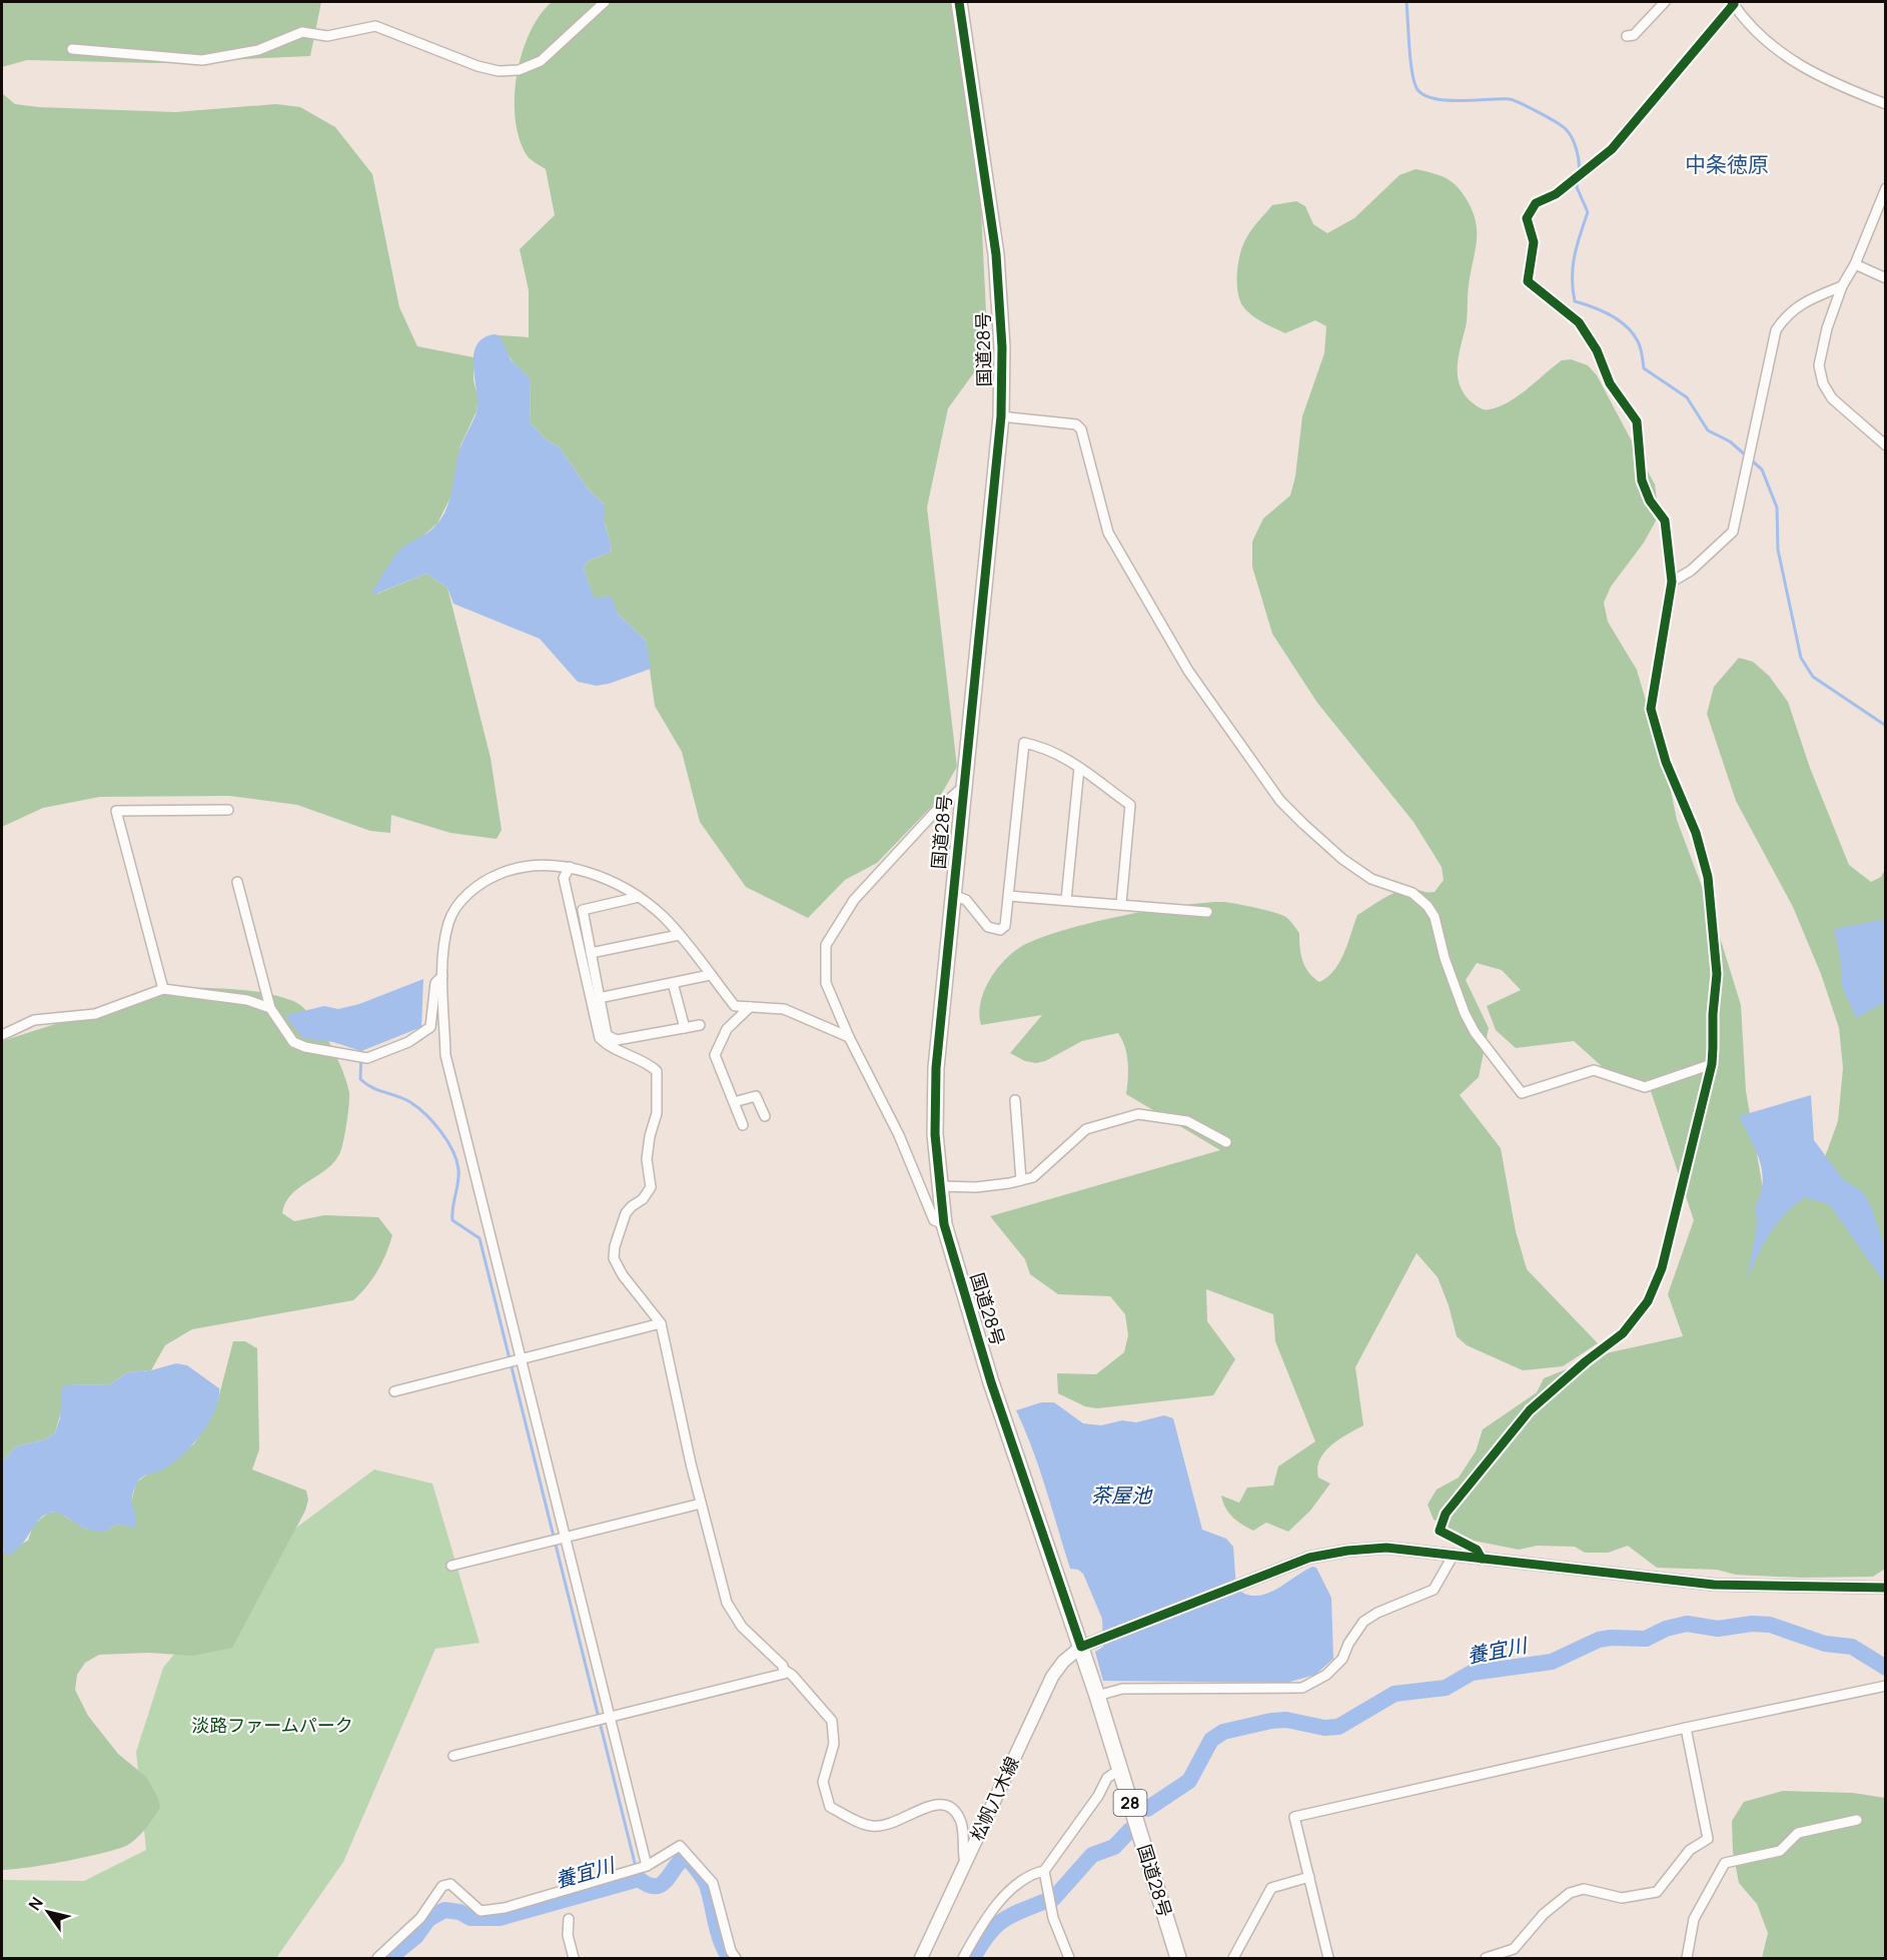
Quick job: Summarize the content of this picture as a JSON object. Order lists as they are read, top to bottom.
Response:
{
  "streets": {
    "highway": ["国道28号", "28"],
    "main road": ["松帆八木線"]
  },
  "crossings": [
    ["国道28号", "松帆八木線"]
  ],
  "districts": ["中条徳原"],
  "water": ["茶屋池", "養宜川"],
  "parks": ["淡路ファームパーク"],
  "north": "top left"
}
